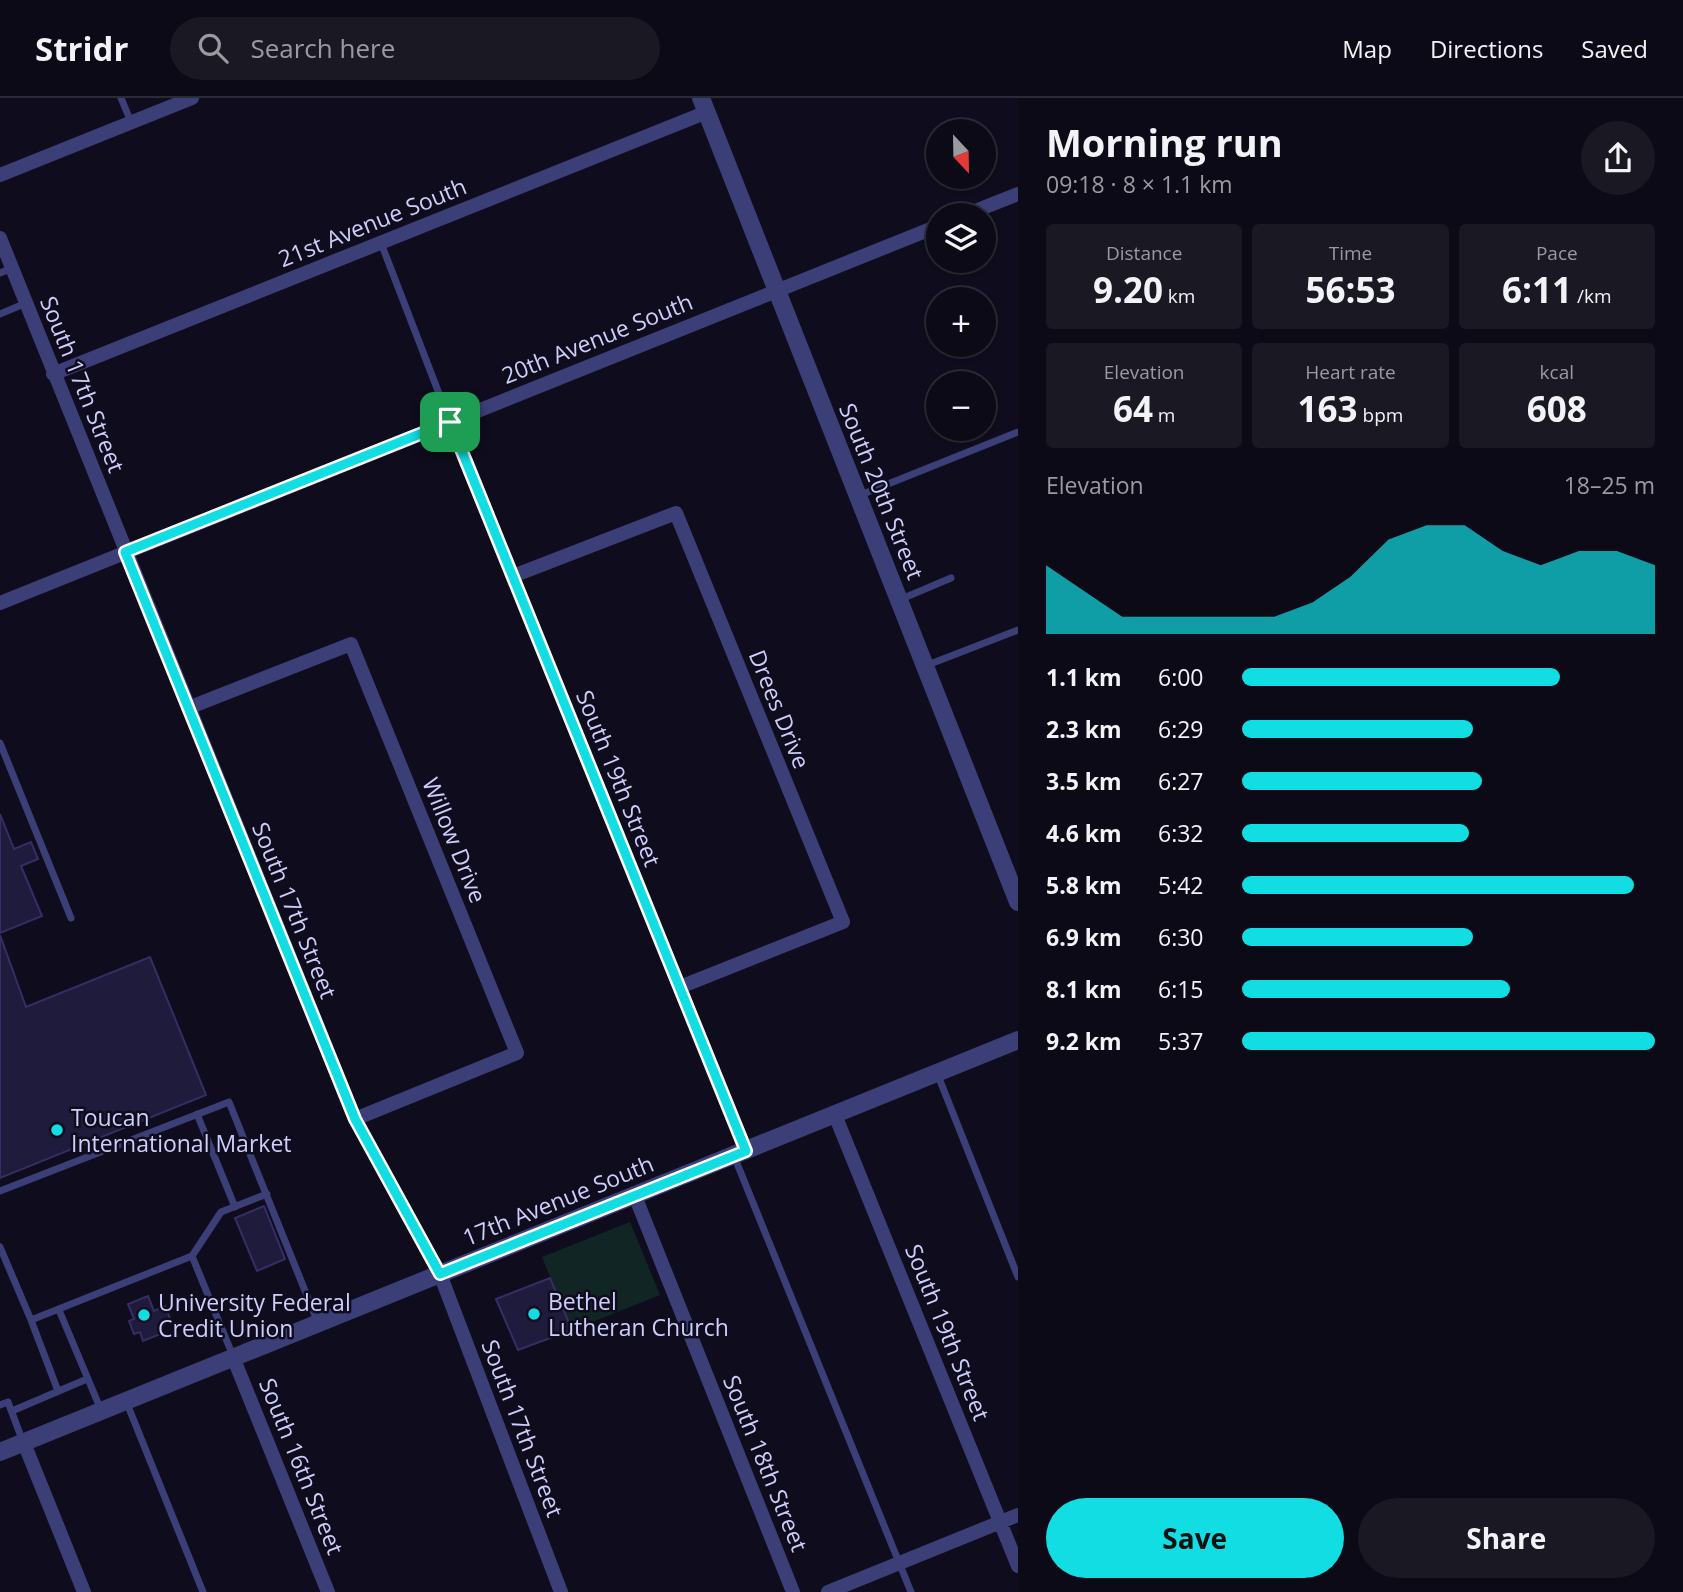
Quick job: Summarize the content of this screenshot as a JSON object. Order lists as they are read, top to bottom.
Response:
{
  "streets": {
    "street": [
      "21st Avenue South",
      "20th Avenue South",
      "South 17th Street",
      "South 20th Street",
      "Drees Drive",
      "South 19th Street",
      "Willow Drive",
      "17th Avenue South",
      "South 18th Street",
      "South 16th Street"
    ]
  },
  "crossings": [
    ["21st Avenue South", "South 17th Street"],
    ["21st Avenue South", "South 20th Street"],
    ["20th Avenue South", "South 17th Street"],
    ["20th Avenue South", "South 20th Street"],
    ["20th Avenue South", "South 19th Street"],
    ["South 17th Street", "Willow Drive"],
    ["South 17th Street", "17th Avenue South"],
    ["Drees Drive", "South 19th Street"],
    ["South 19th Street", "17th Avenue South"],
    ["17th Avenue South", "South 18th Street"],
    ["17th Avenue South", "South 16th Street"]
  ],
  "places": ["Toucan International Market", "Bethel Lutheran Church", "University Federal Credit Union"],
  "north": "bottom",
  "page": {
    "header": "Stridr",
    "search": "Search here",
    "nav": ["Map", "Directions", "Saved"],
    "heading": ["Morning run", "09:18 · 8 × 1.1 km"],
    "map_buttons": ["+", "−"],
    "stats": [
      ["Distance", "9.20 km"],
      ["Time", "56:53"],
      ["Pace", "6:11 /km"],
      ["Elevation", "64 m"],
      ["Heart rate", "163 bpm"],
      ["kcal", "608"]
    ],
    "chart": ["Elevation", "18–25 m"],
    "list": [
      {
        "name": "1.1 km",
        "note": "6:00"
      },
      {
        "name": "2.3 km",
        "note": "6:29"
      },
      {
        "name": "3.5 km",
        "note": "6:27"
      },
      {
        "name": "4.6 km",
        "note": "6:32"
      },
      {
        "name": "5.8 km",
        "note": "5:42"
      },
      {
        "name": "6.9 km",
        "note": "6:30"
      },
      {
        "name": "8.1 km",
        "note": "6:15"
      },
      {
        "name": "9.2 km",
        "note": "5:37"
      }
    ],
    "buttons": ["Save", "Share"]
  }
}
